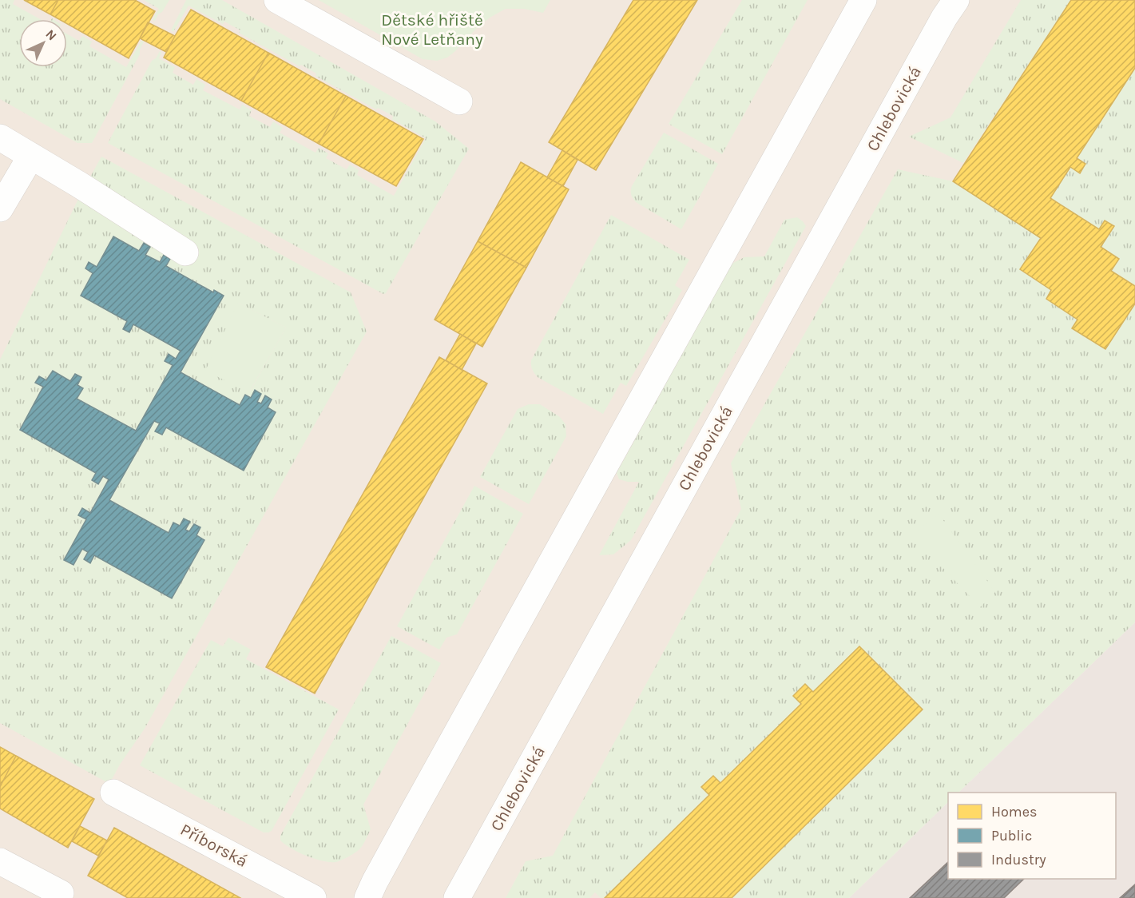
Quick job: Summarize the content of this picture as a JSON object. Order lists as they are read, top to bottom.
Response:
{
  "streets": {
    "street": ["Chlebovická", "Příborská"]
  },
  "parks": ["Dětské hřiště Nové Letňany"],
  "legend": ["Homes", "Public", "Industry"],
  "north": "top right"
}
